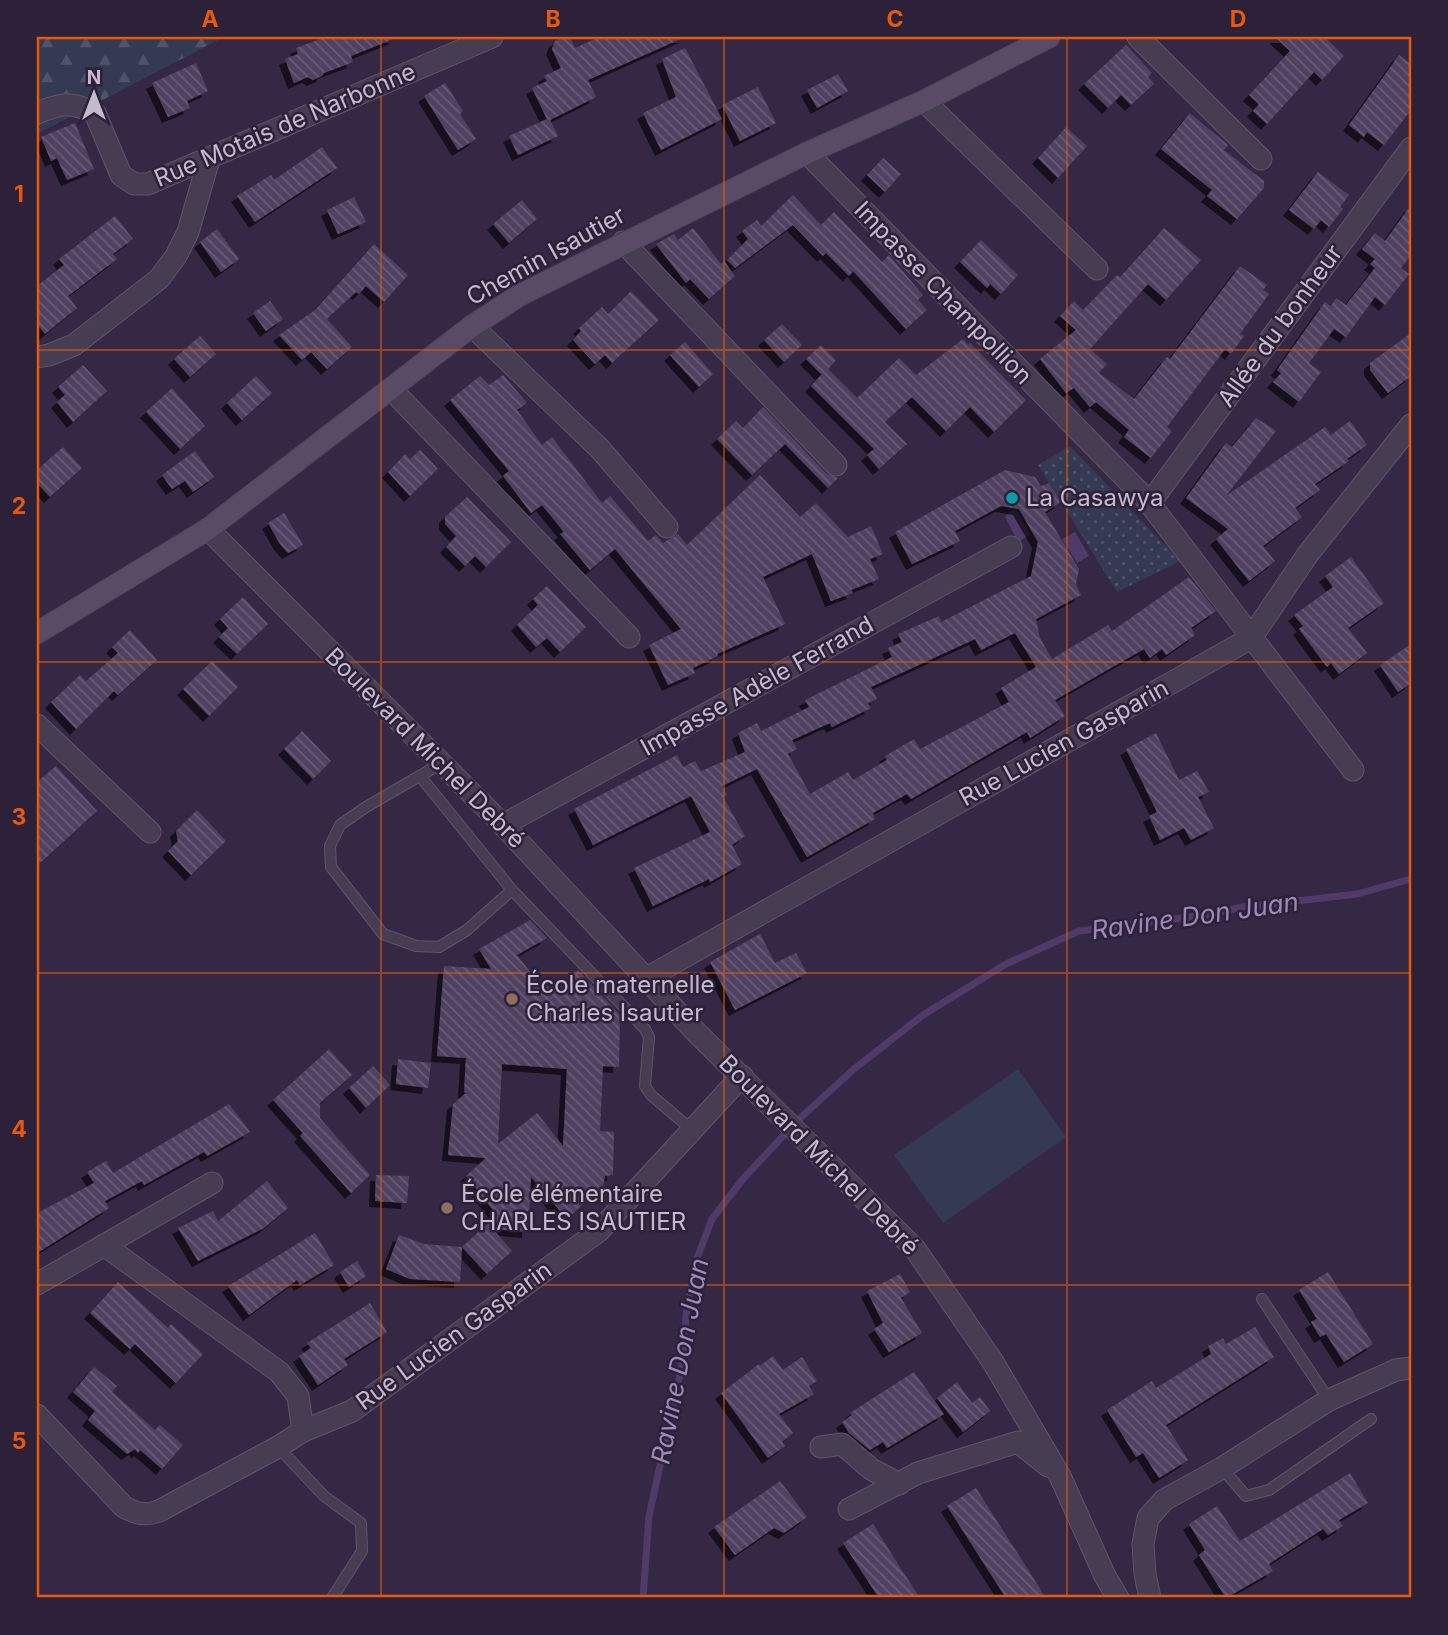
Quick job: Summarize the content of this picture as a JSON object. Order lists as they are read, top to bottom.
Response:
{
  "streets": {
    "main road": ["Chemin Isautier"],
    "street": [
      "Rue Motais de Narbonne",
      "Impasse Champollion",
      "Allée du bonheur",
      "Impasse Adèle Ferrand",
      "Rue Lucien Gasparin",
      "Boulevard Michel Debré"
    ]
  },
  "crossings": [
    ["Chemin Isautier", "Impasse Champollion"],
    ["Chemin Isautier", "Boulevard Michel Debré"],
    ["Impasse Champollion", "Allée du bonheur"],
    ["Impasse Adèle Ferrand", "Boulevard Michel Debré"],
    ["Rue Lucien Gasparin", "Boulevard Michel Debré"]
  ],
  "water": ["Ravine Don Juan"],
  "places": ["La Casawya", "École maternelle Charles Isautier", "École élémentaire CHARLES ISAUTIER"],
  "north": "top",
  "grid": {
    "columns": [
      "A",
      "B",
      "C",
      "D"
    ],
    "rows": [
      "1",
      "2",
      "3",
      "4",
      "5"
    ]
  }
}
